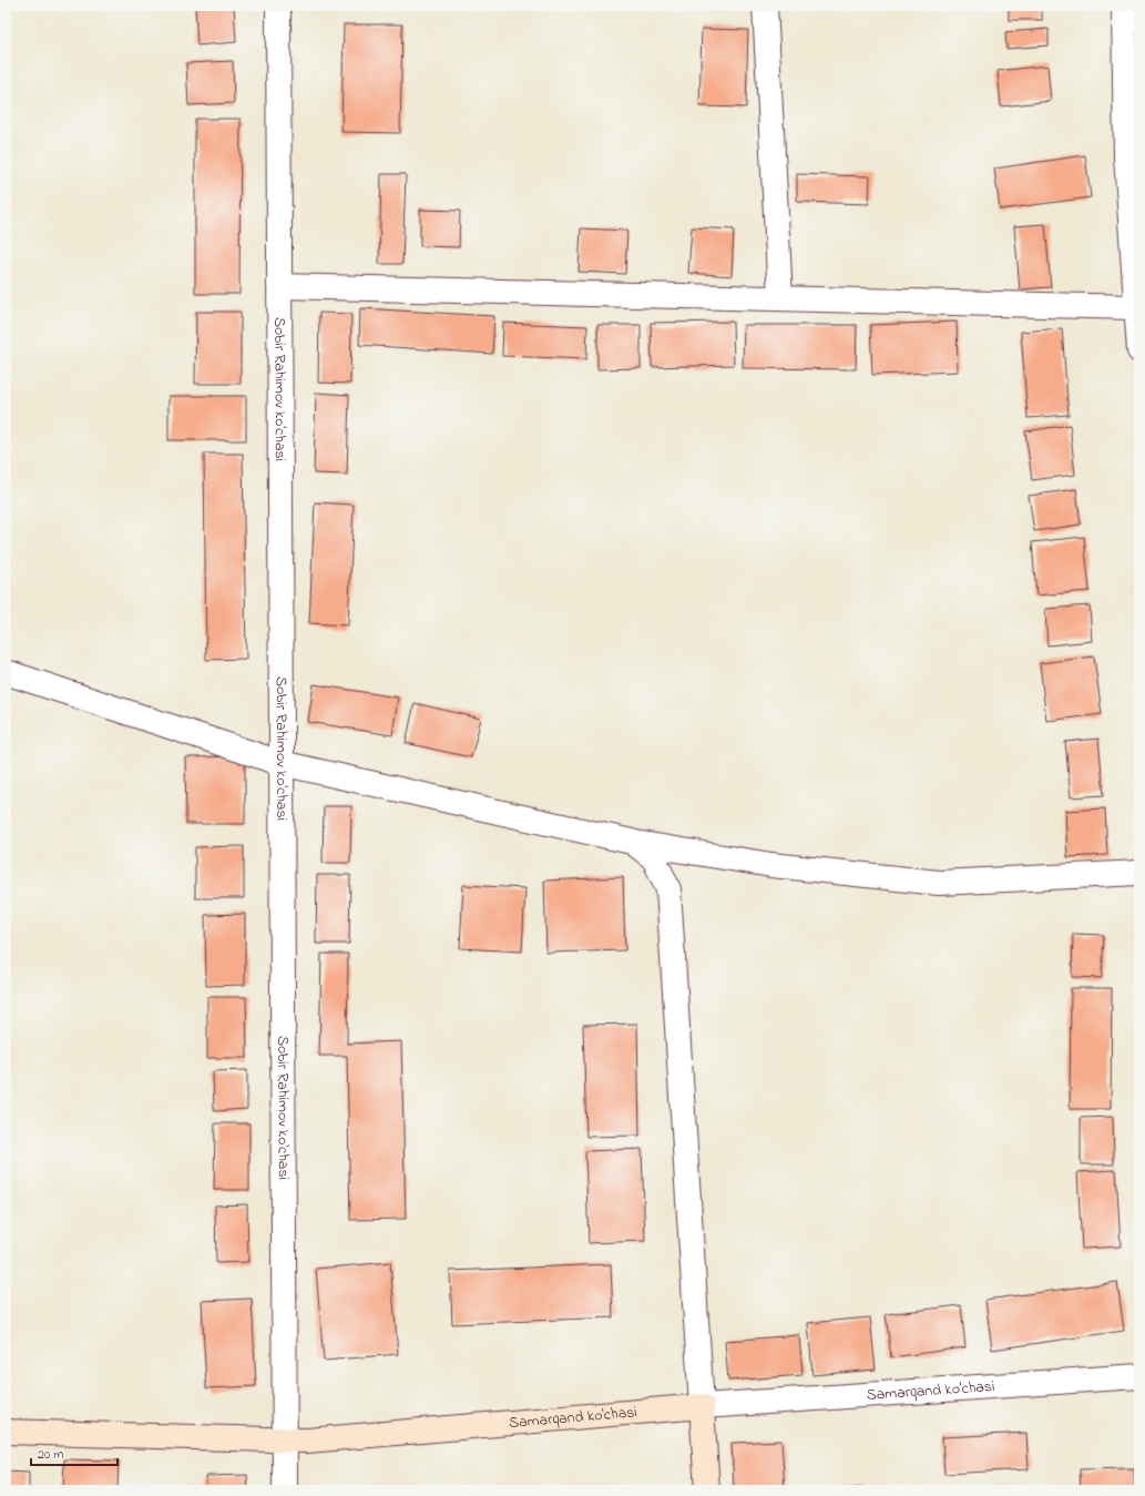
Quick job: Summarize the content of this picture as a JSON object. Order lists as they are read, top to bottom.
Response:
{
  "streets": {
    "street": ["Sobir Rahimov ko'chasi", "Samarqand ko'chasi"]
  },
  "crossings": [
    ["Sobir Rahimov ko'chasi", "Samarqand ko'chasi"]
  ],
  "scale_bar": "20 m"
}
